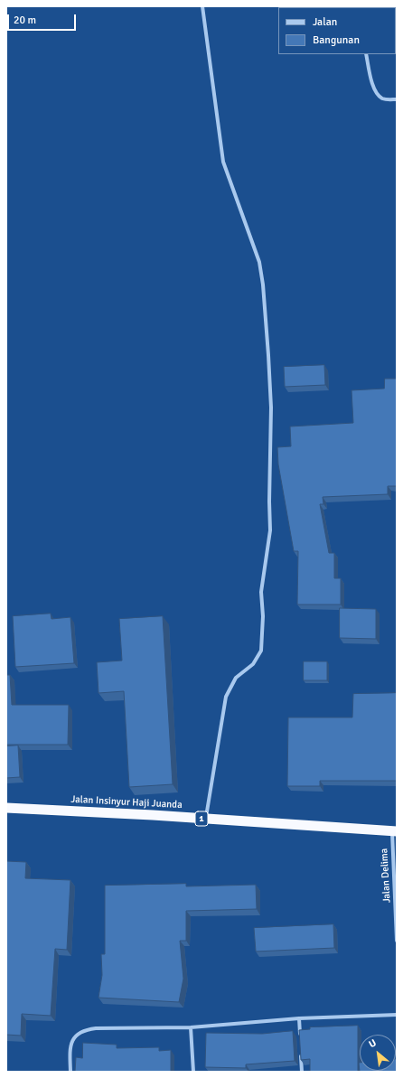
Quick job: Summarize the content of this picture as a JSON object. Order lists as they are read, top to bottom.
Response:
{
  "streets": {
    "highway": ["Jalan Insinyur Haji Juanda", "1"],
    "street": ["Jalan Delima"]
  },
  "crossings": [
    ["Jalan Insinyur Haji Juanda", "Jalan Delima"]
  ],
  "legend": ["Jalan", "Bangunan"],
  "scale_bar": "20 m",
  "north": "top left"
}
